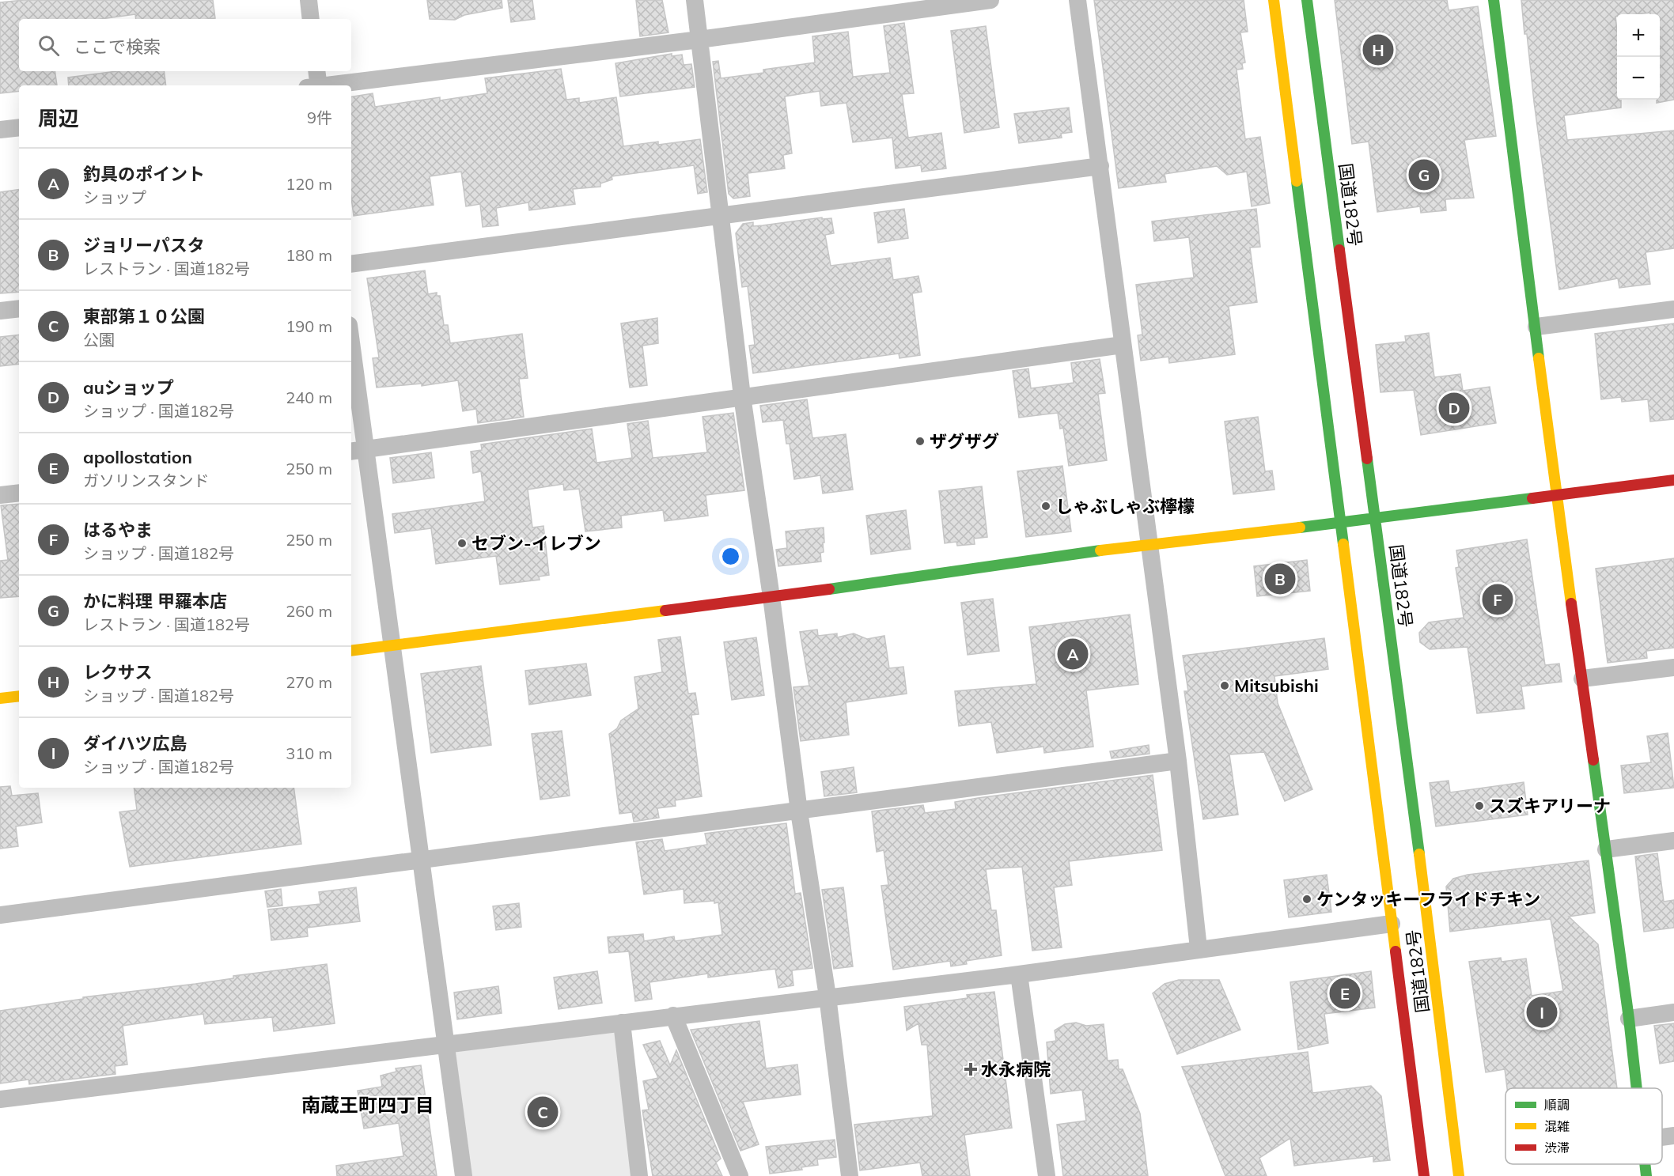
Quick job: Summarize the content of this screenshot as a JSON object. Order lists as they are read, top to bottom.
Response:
{
  "streets": {
    "main road": ["国道182号"]
  },
  "districts": ["南蔵王町四丁目"],
  "places": {
    "other": [
      "ザグザグ",
      "しゃぶしゃぶ檸檬",
      "セブン-イレブン",
      "Mitsubishi",
      "スズキアリーナ",
      "ケンタッキーフライドチキン"
    ],
    "health": ["水永病院"]
  },
  "legend": ["順調", "混雑", "渋滞"],
  "page": {
    "map_buttons": ["+", "−"],
    "search": "ここで検索",
    "pins": [
      "H",
      "G",
      "D",
      "B",
      "F",
      "A",
      "E",
      "I",
      "C"
    ],
    "heading": ["周辺", "9件"],
    "list": [
      {
        "mark": "A",
        "name": "釣具のポイント",
        "note": "ショップ",
        "value": "120 m"
      },
      {
        "mark": "B",
        "name": "ジョリーパスタ",
        "note": "レストラン · 国道182号",
        "value": "180 m"
      },
      {
        "mark": "C",
        "name": "東部第１０公園",
        "note": "公園",
        "value": "190 m"
      },
      {
        "mark": "D",
        "name": "auショップ",
        "note": "ショップ · 国道182号",
        "value": "240 m"
      },
      {
        "mark": "E",
        "name": "apollostation",
        "note": "ガソリンスタンド",
        "value": "250 m"
      },
      {
        "mark": "F",
        "name": "はるやま",
        "note": "ショップ · 国道182号",
        "value": "250 m"
      },
      {
        "mark": "G",
        "name": "かに料理 甲羅本店",
        "note": "レストラン · 国道182号",
        "value": "260 m"
      },
      {
        "mark": "H",
        "name": "レクサス",
        "note": "ショップ · 国道182号",
        "value": "270 m"
      },
      {
        "mark": "I",
        "name": "ダイハツ広島",
        "note": "ショップ · 国道182号",
        "value": "310 m"
      }
    ]
  }
}
